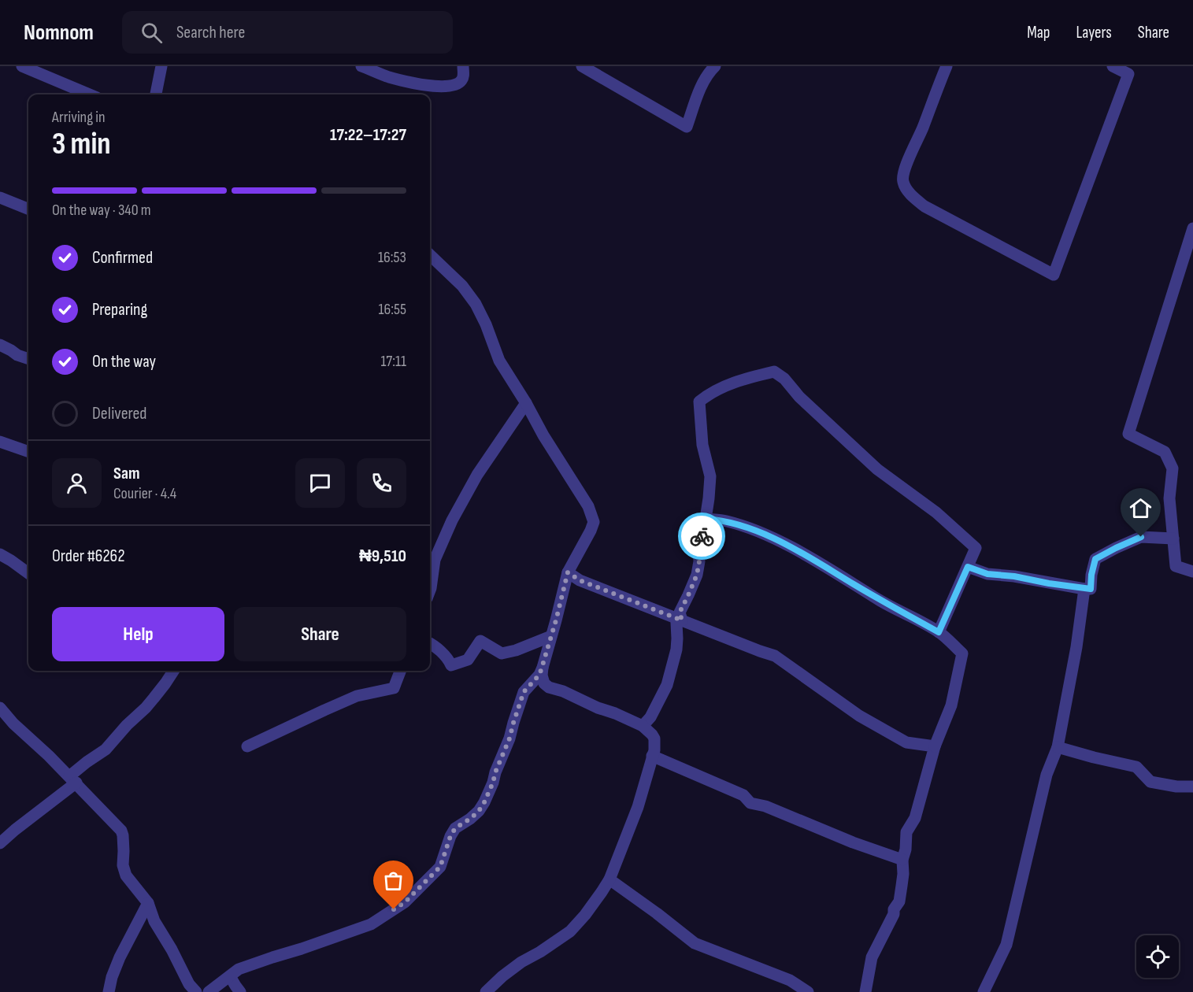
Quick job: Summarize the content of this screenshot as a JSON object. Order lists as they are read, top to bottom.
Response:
{
  "page": {
    "header": "Nomnom",
    "search": "Search here",
    "nav": ["Map", "Layers", "Share"],
    "heading": ["3 min", "Arriving in", "17:22–17:27"],
    "panel": [
      "Sam",
      "Courier · 4.4",
      "Order #6262",
      "₦9,510"
    ],
    "bar": "On the way · 340 m",
    "list": [
      ["Confirmed", "16:53"],
      ["Preparing", "16:55"],
      ["On the way", "17:11"],
      "Delivered"
    ],
    "buttons": ["Help", "Share"]
  }
}
